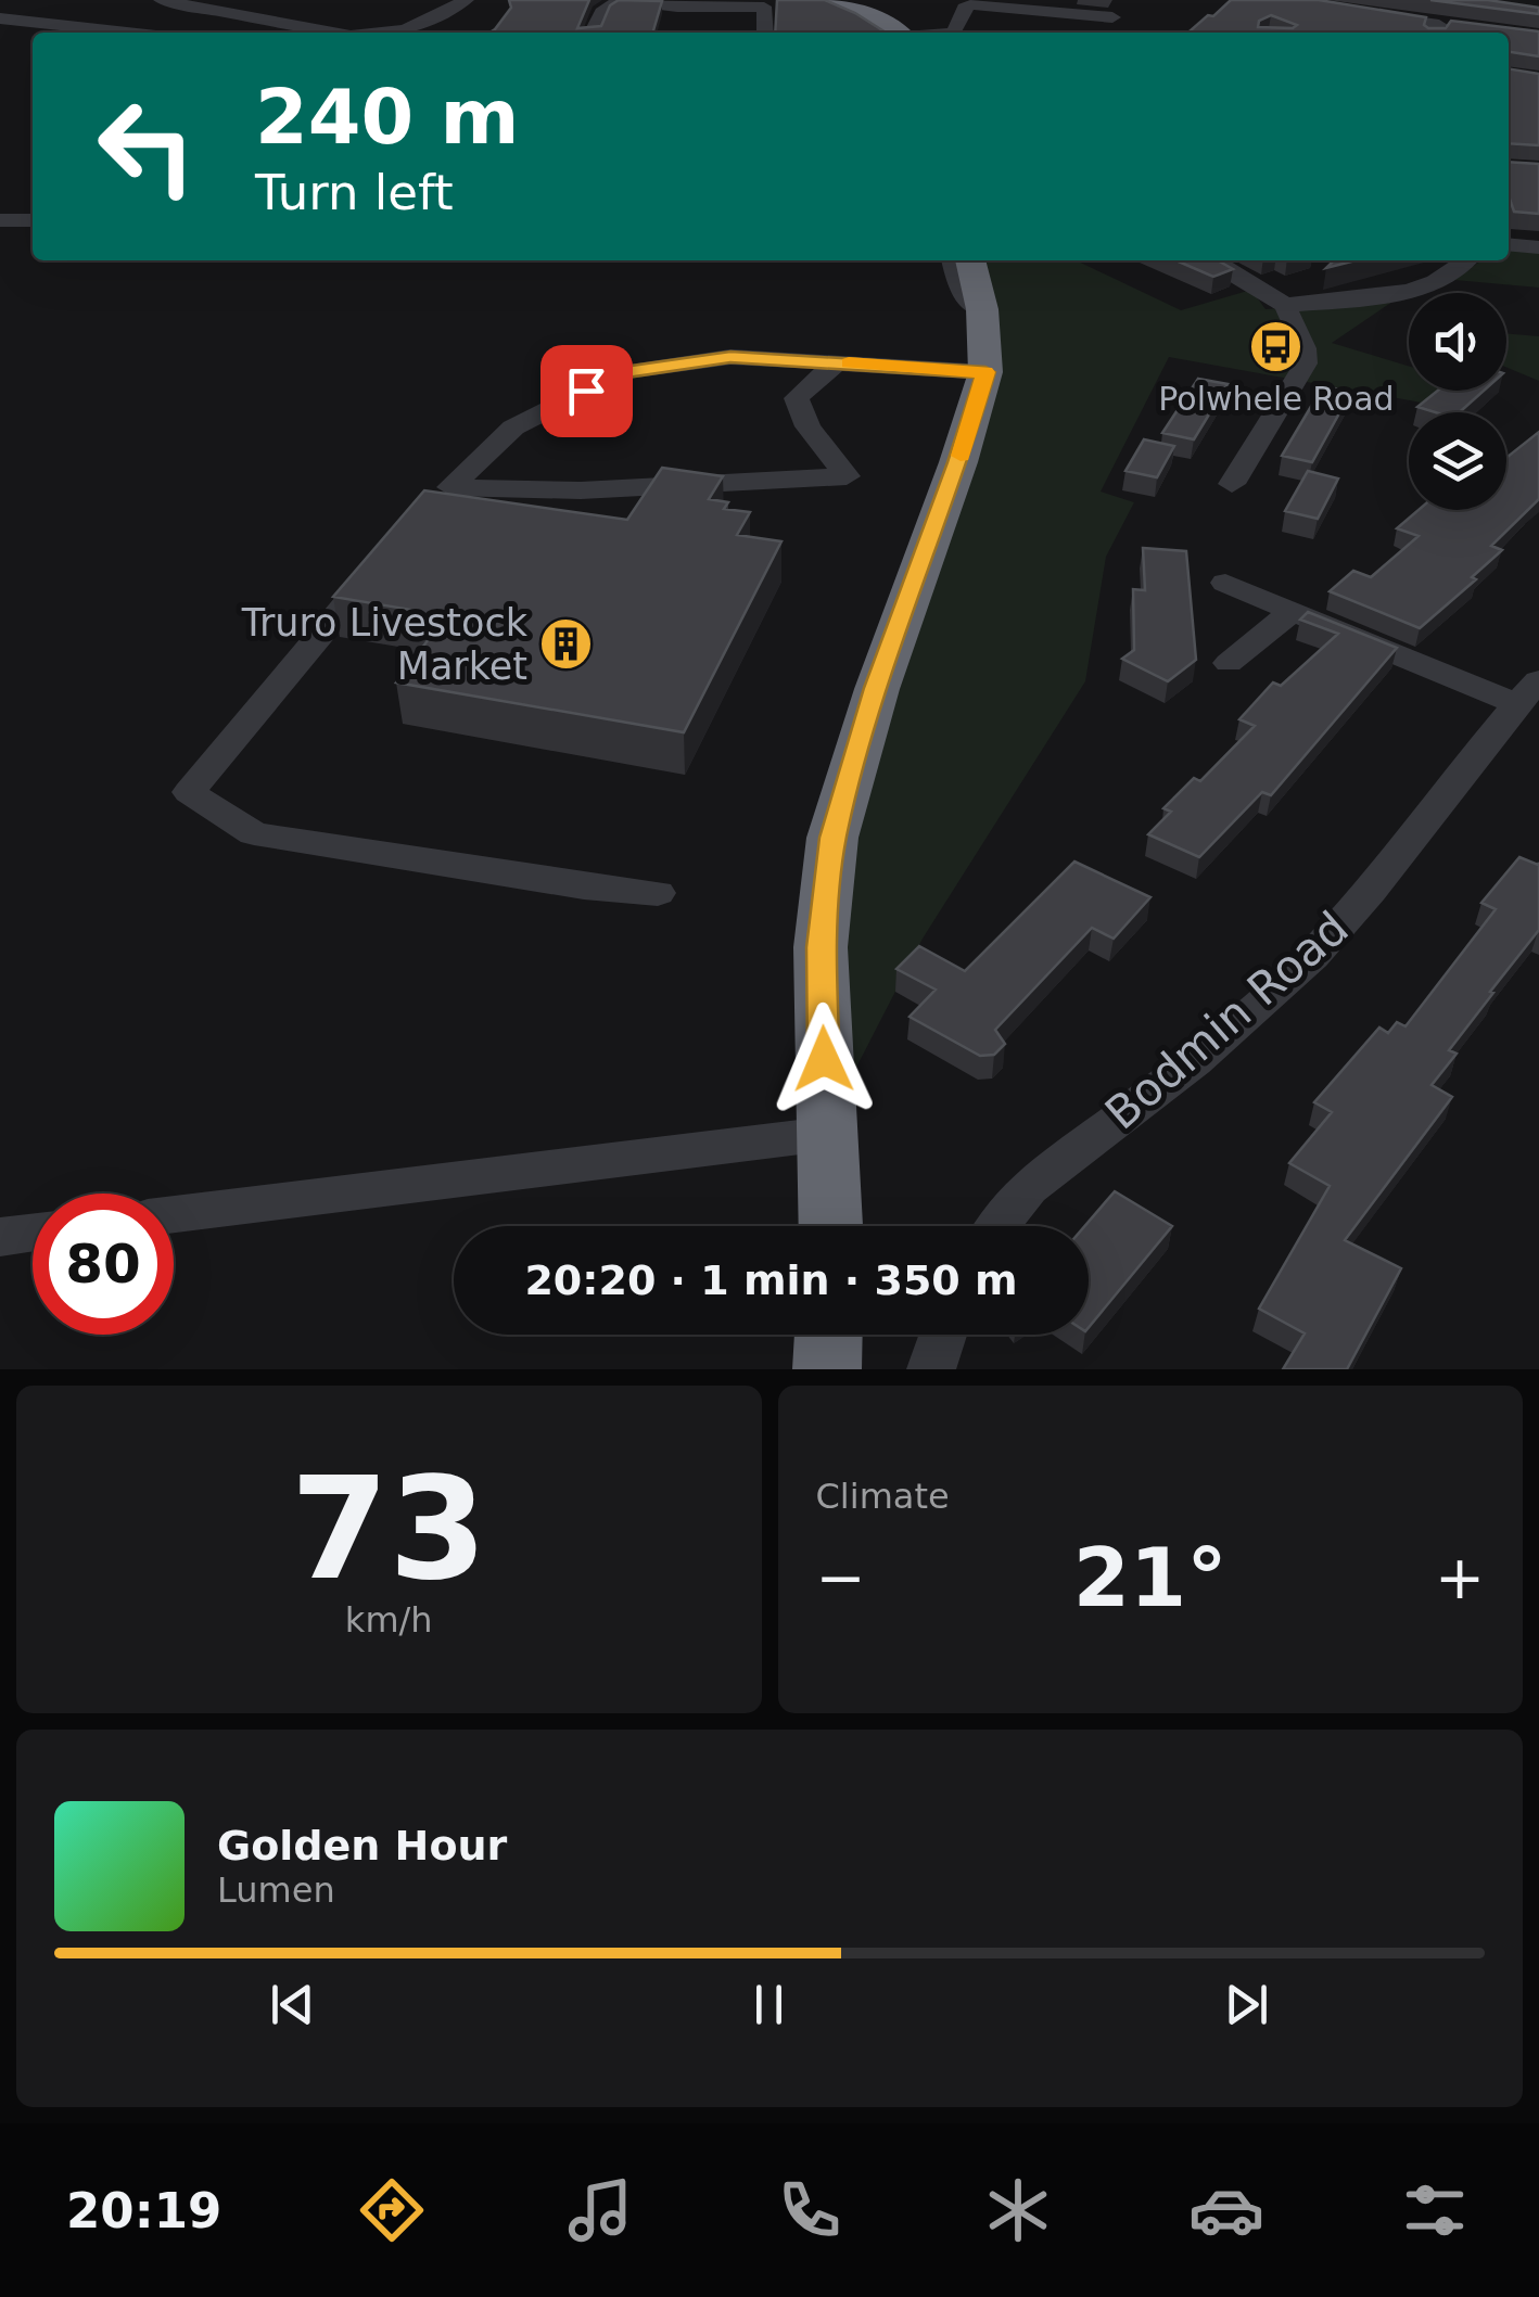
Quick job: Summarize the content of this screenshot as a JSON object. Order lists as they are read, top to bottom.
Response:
{
  "streets": {
    "street": ["Bodmin Road"]
  },
  "places": {
    "bus stop": ["Polwhele Road"],
    "building": ["Truro Livestock Market"]
  },
  "page": {
    "turn": ["240 m", "Turn left"],
    "limit": "80",
    "trip": "20:20 · 1 min · 350 m",
    "tile": [
      ["73", "km/h"],
      "Climate"
    ],
    "heat": ["−", "21°", "+"],
    "song": ["Golden Hour", "Lumen"],
    "tabs": "20:19"
  }
}
